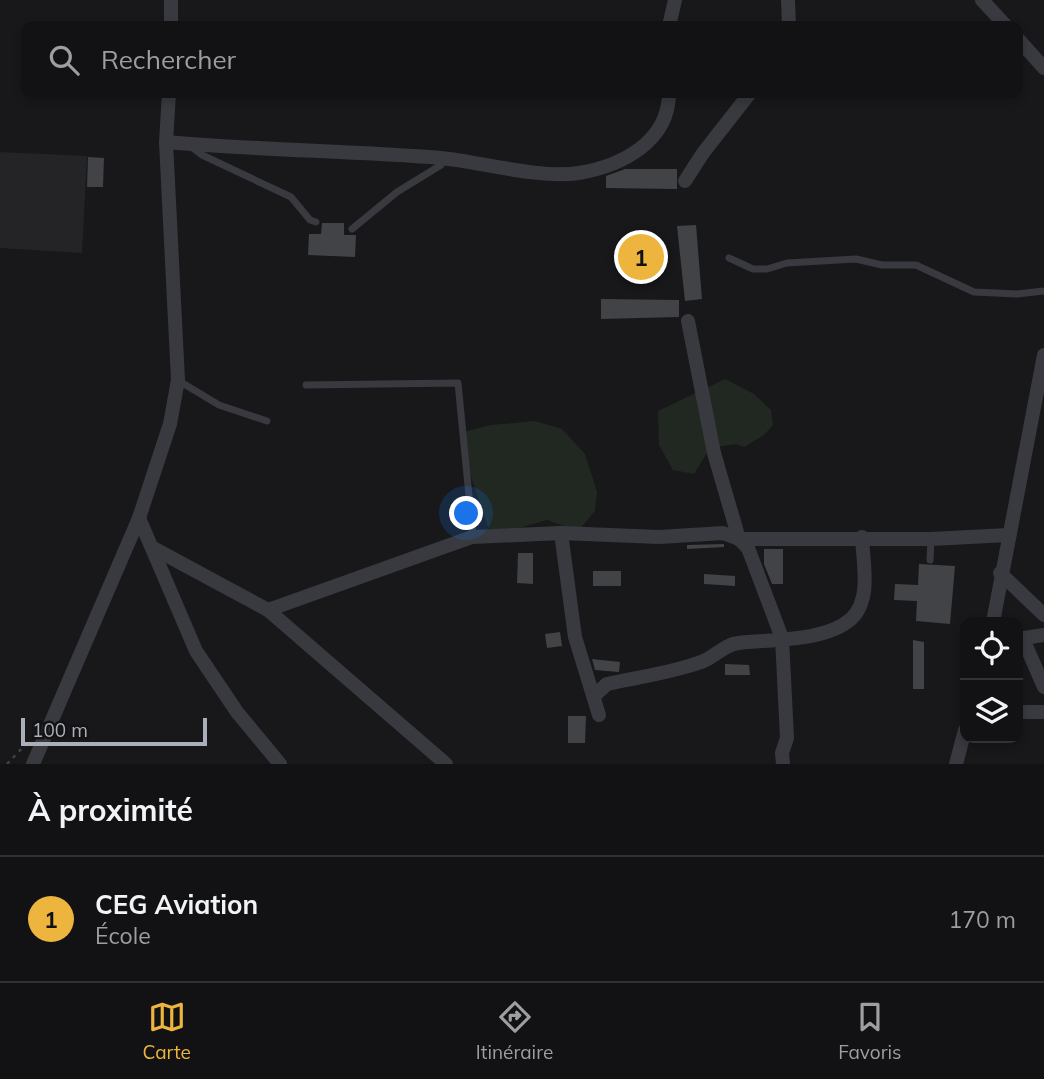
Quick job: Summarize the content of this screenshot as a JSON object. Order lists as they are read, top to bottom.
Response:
{
  "scale_bar": "100 m",
  "page": {
    "search": "Rechercher",
    "pins": "1",
    "scale": "100 m",
    "heading": "À proximité",
    "list": [
      {
        "mark": "1",
        "name": "CEG Aviation",
        "note": "École",
        "value": "170 m"
      }
    ],
    "nav": ["Carte", "Itinéraire", "Favoris"]
  }
}
